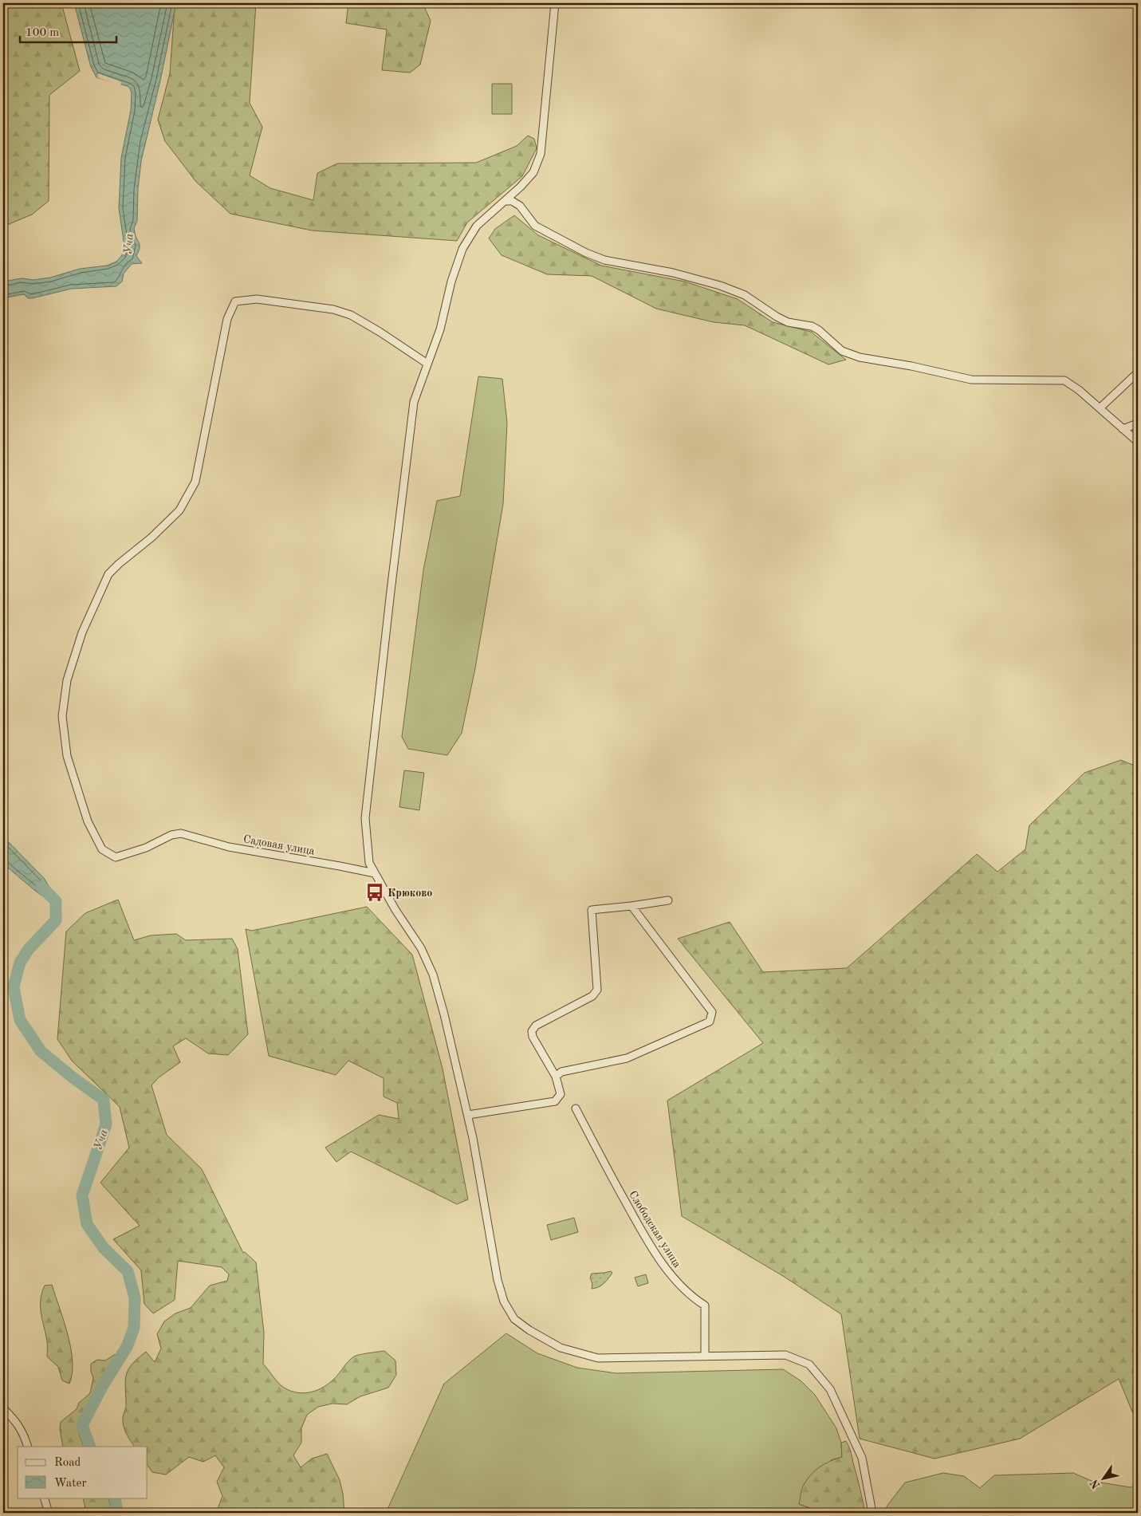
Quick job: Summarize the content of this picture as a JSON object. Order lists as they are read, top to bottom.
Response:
{
  "streets": {
    "street": ["Садовая улица", "Слободская улица"]
  },
  "water": ["Уча"],
  "places": {
    "bus stop": ["Крюково"]
  },
  "legend": ["Road", "Water"],
  "scale_bar": "100 m",
  "north": "bottom left"
}
